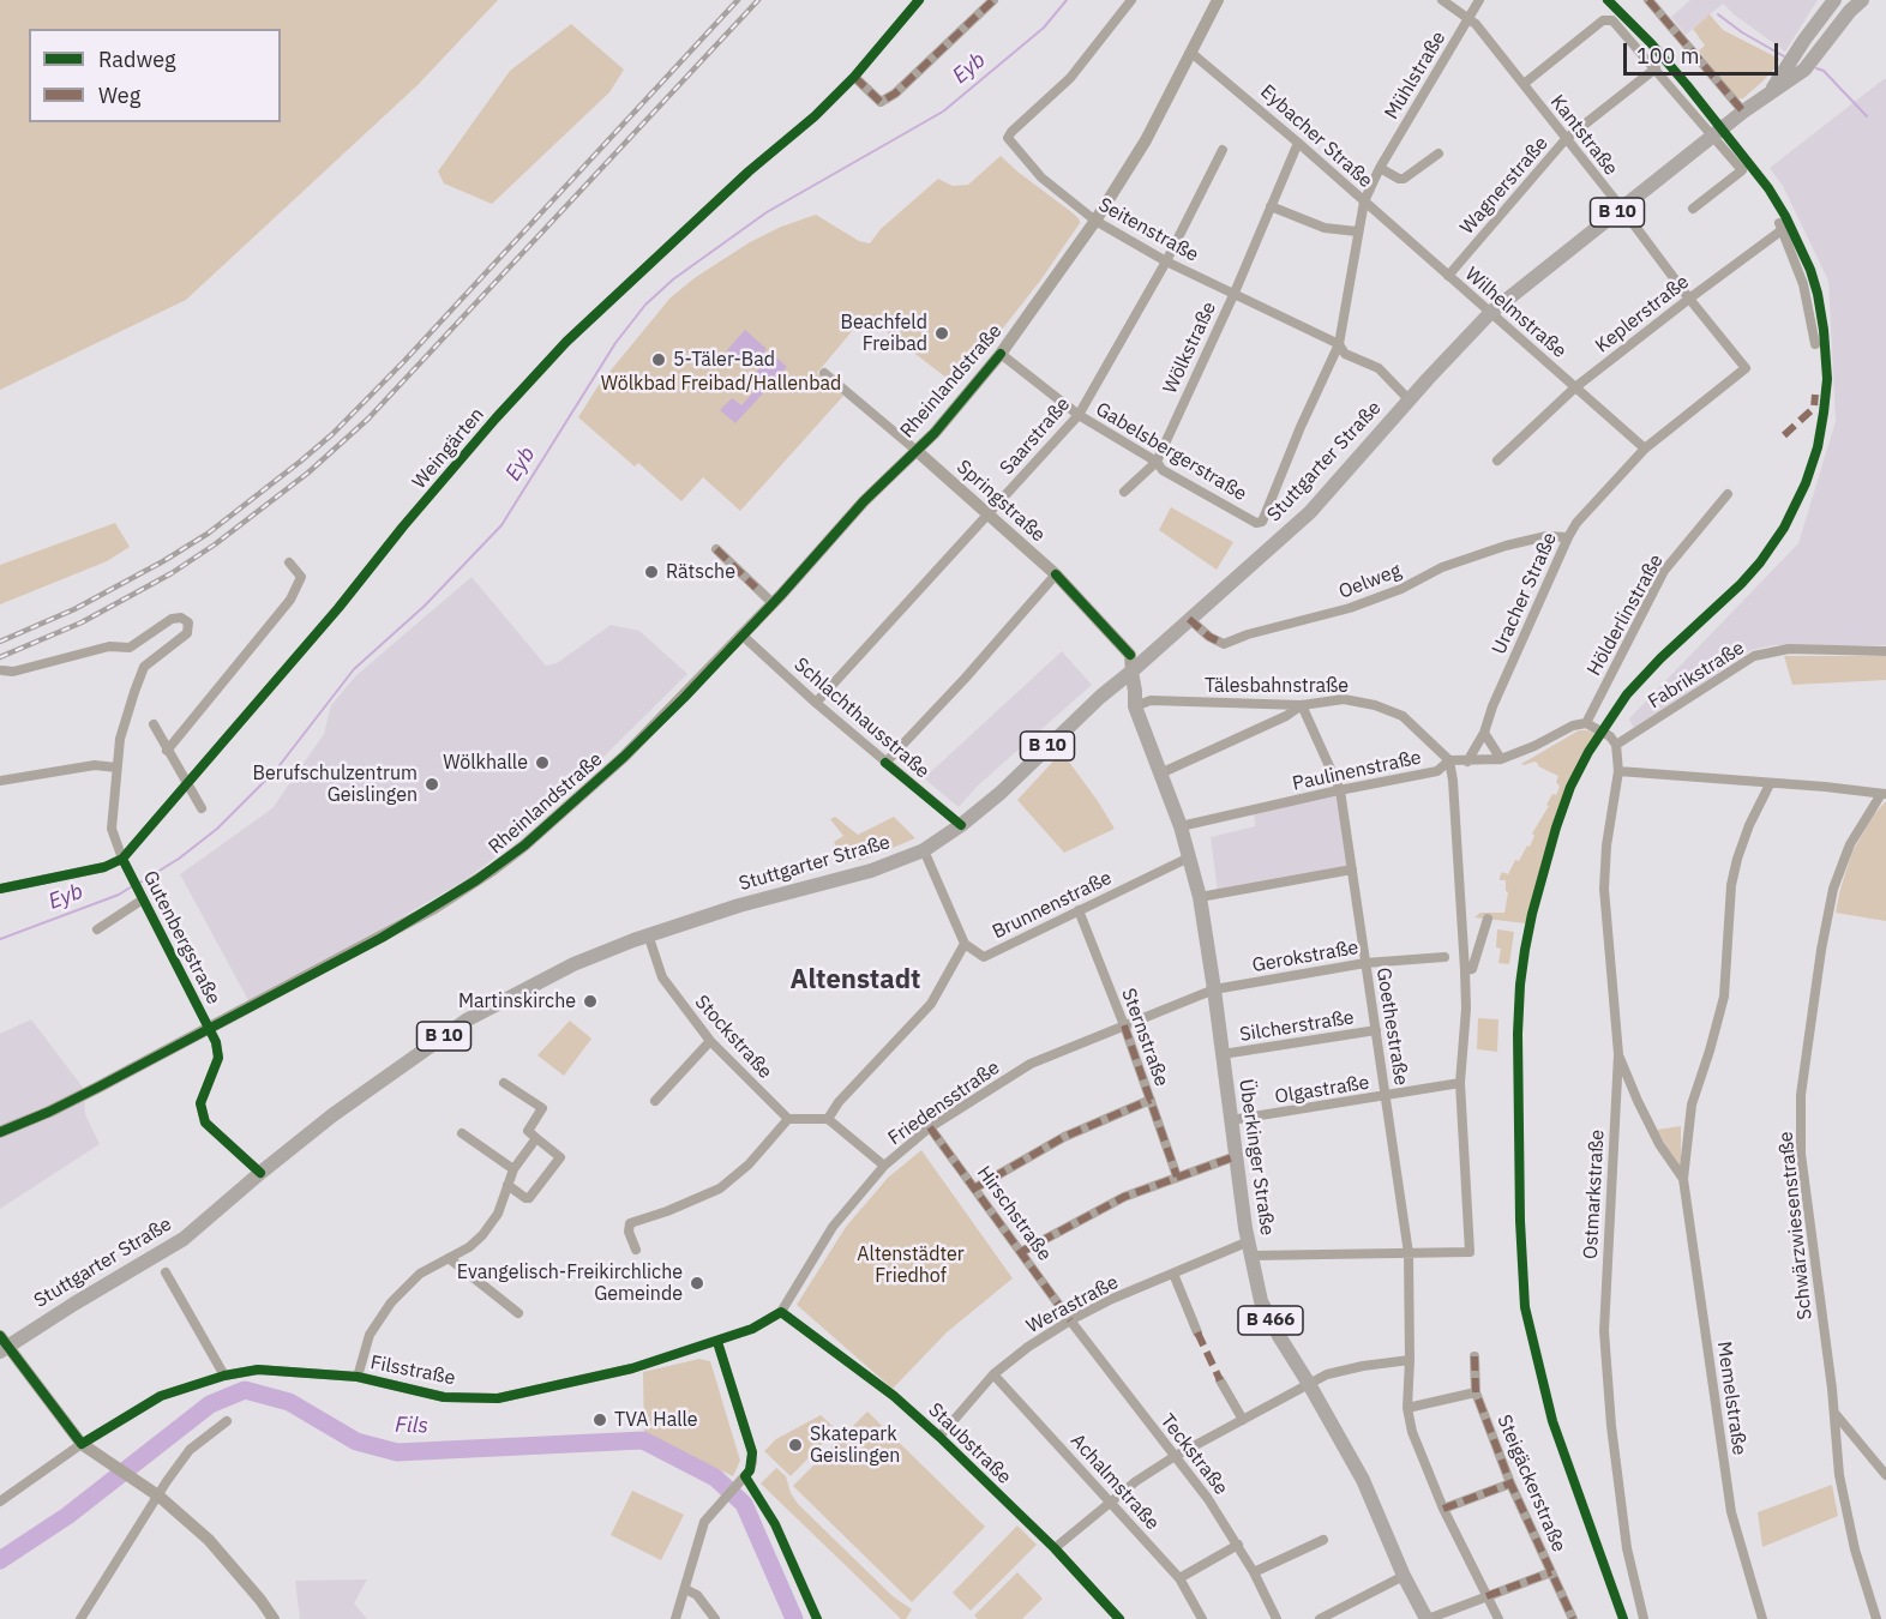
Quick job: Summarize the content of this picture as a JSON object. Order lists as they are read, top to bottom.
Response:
{
  "streets": {
    "main road": [
      "B 10",
      "Rheinlandstraße",
      "Stuttgarter Straße",
      "Springstraße",
      "Überkinger Straße",
      "B 466"
    ],
    "street": [
      "Mühlstraße",
      "Kantstraße",
      "Eybacher Straße",
      "Wagnerstraße",
      "Seitenstraße",
      "Wilhelmstraße",
      "Keplerstraße",
      "Wölkstraße",
      "Saarstraße",
      "Weingärten",
      "Gabelsbergerstraße",
      "Oelweg",
      "Uracher Straße",
      "Hölderlinstraße",
      "Fabrikstraße",
      "Tälesbahnstraße",
      "Schlachthausstraße",
      "Paulinenstraße",
      "Brunnenstraße",
      "Gutenbergstraße",
      "Gerokstraße",
      "Silcherstraße",
      "Goethestraße",
      "Stockstraße",
      "Sternstraße",
      "Olgastraße",
      "Friedensstraße",
      "Ostmarkstraße",
      "Hirschstraße",
      "Schwärzwiesenstraße",
      "Werastraße",
      "Filsstraße",
      "Memelstraße",
      "Staubstraße",
      "Teckstraße",
      "Achalmstraße",
      "Steigäckerstraße"
    ]
  },
  "crossings": [
    ["Mühlstraße", "Kantstraße"],
    ["Mühlstraße", "Eybacher Straße"],
    ["Mühlstraße", "Wilhelmstraße"],
    ["Kantstraße", "Wagnerstraße"],
    ["Kantstraße", "Keplerstraße"],
    ["Kantstraße", "Stuttgarter Straße"],
    ["Kantstraße", "Uracher Straße"],
    ["Eybacher Straße", "Seitenstraße"],
    ["Eybacher Straße", "Wilhelmstraße"],
    ["Eybacher Straße", "Wölkstraße"],
    ["Eybacher Straße", "Rheinlandstraße"],
    ["Eybacher Straße", "Gabelsbergerstraße"],
    ["Wagnerstraße", "Wilhelmstraße"],
    ["B 10", "Stuttgarter Straße"],
    ["Seitenstraße", "Wölkstraße"],
    ["Seitenstraße", "Rheinlandstraße"],
    ["Seitenstraße", "Saarstraße"],
    ["Seitenstraße", "Stuttgarter Straße"],
    ["Wilhelmstraße", "Keplerstraße"],
    ["Wilhelmstraße", "Stuttgarter Straße"],
    ["Wilhelmstraße", "Uracher Straße"],
    ["Wölkstraße", "Gabelsbergerstraße"],
    ["Rheinlandstraße", "Gabelsbergerstraße"],
    ["Rheinlandstraße", "Springstraße"],
    ["Rheinlandstraße", "Schlachthausstraße"],
    ["Rheinlandstraße", "Gutenbergstraße"],
    ["Saarstraße", "Gabelsbergerstraße"],
    ["Saarstraße", "Springstraße"],
    ["Saarstraße", "Schlachthausstraße"],
    ["Weingärten", "Gutenbergstraße"],
    ["Stuttgarter Straße", "Springstraße"],
    ["Stuttgarter Straße", "Oelweg"],
    ["Stuttgarter Straße", "Schlachthausstraße"],
    ["Stuttgarter Straße", "Gutenbergstraße"],
    ["Stuttgarter Straße", "Stockstraße"],
    ["Stuttgarter Straße", "Überkinger Straße"],
    ["Springstraße", "Überkinger Straße"],
    ["Oelweg", "Uracher Straße"],
    ["Uracher Straße", "Paulinenstraße"],
    ["Hölderlinstraße", "Paulinenstraße"],
    ["Tälesbahnstraße", "Paulinenstraße"],
    ["Tälesbahnstraße", "Goethestraße"],
    ["Tälesbahnstraße", "Überkinger Straße"],
    ["Paulinenstraße", "Goethestraße"],
    ["Paulinenstraße", "Überkinger Straße"],
    ["Brunnenstraße", "Sternstraße"],
    ["Brunnenstraße", "Überkinger Straße"],
    ["Gerokstraße", "Goethestraße"],
    ["Gerokstraße", "Friedensstraße"],
    ["Gerokstraße", "Überkinger Straße"],
    ["Silcherstraße", "Goethestraße"],
    ["Silcherstraße", "Überkinger Straße"],
    ["Goethestraße", "Olgastraße"],
    ["Goethestraße", "Werastraße"],
    ["Sternstraße", "Friedensstraße"],
    ["Olgastraße", "Überkinger Straße"],
    ["Olgastraße", "Werastraße"],
    ["Friedensstraße", "Überkinger Straße"],
    ["Friedensstraße", "Hirschstraße"],
    ["Friedensstraße", "Filsstraße"],
    ["Friedensstraße", "Staubstraße"],
    ["Überkinger Straße", "Werastraße"],
    ["Ostmarkstraße", "Memelstraße"],
    ["Hirschstraße", "Werastraße"],
    ["Hirschstraße", "Teckstraße"],
    ["Werastraße", "Staubstraße"],
    ["Werastraße", "Teckstraße"],
    ["Werastraße", "Achalmstraße"]
  ],
  "districts": ["Altenstadt"],
  "water": ["Eyb", "Fils"],
  "parks": ["Wölkbad Freibad/Hallenbad", "Altenstädter Friedhof"],
  "places": [
    "Beachfeld Freibad",
    "5-Täler-Bad",
    "Rätsche",
    "Wölkhalle",
    "Berufschulzentrum Geislingen",
    "Martinskirche",
    "Evangelisch-Freikirchliche Gemeinde",
    "TVA Halle",
    "Skatepark Geislingen"
  ],
  "legend": ["Radweg", "Weg"],
  "scale_bar": "100 m"
}
